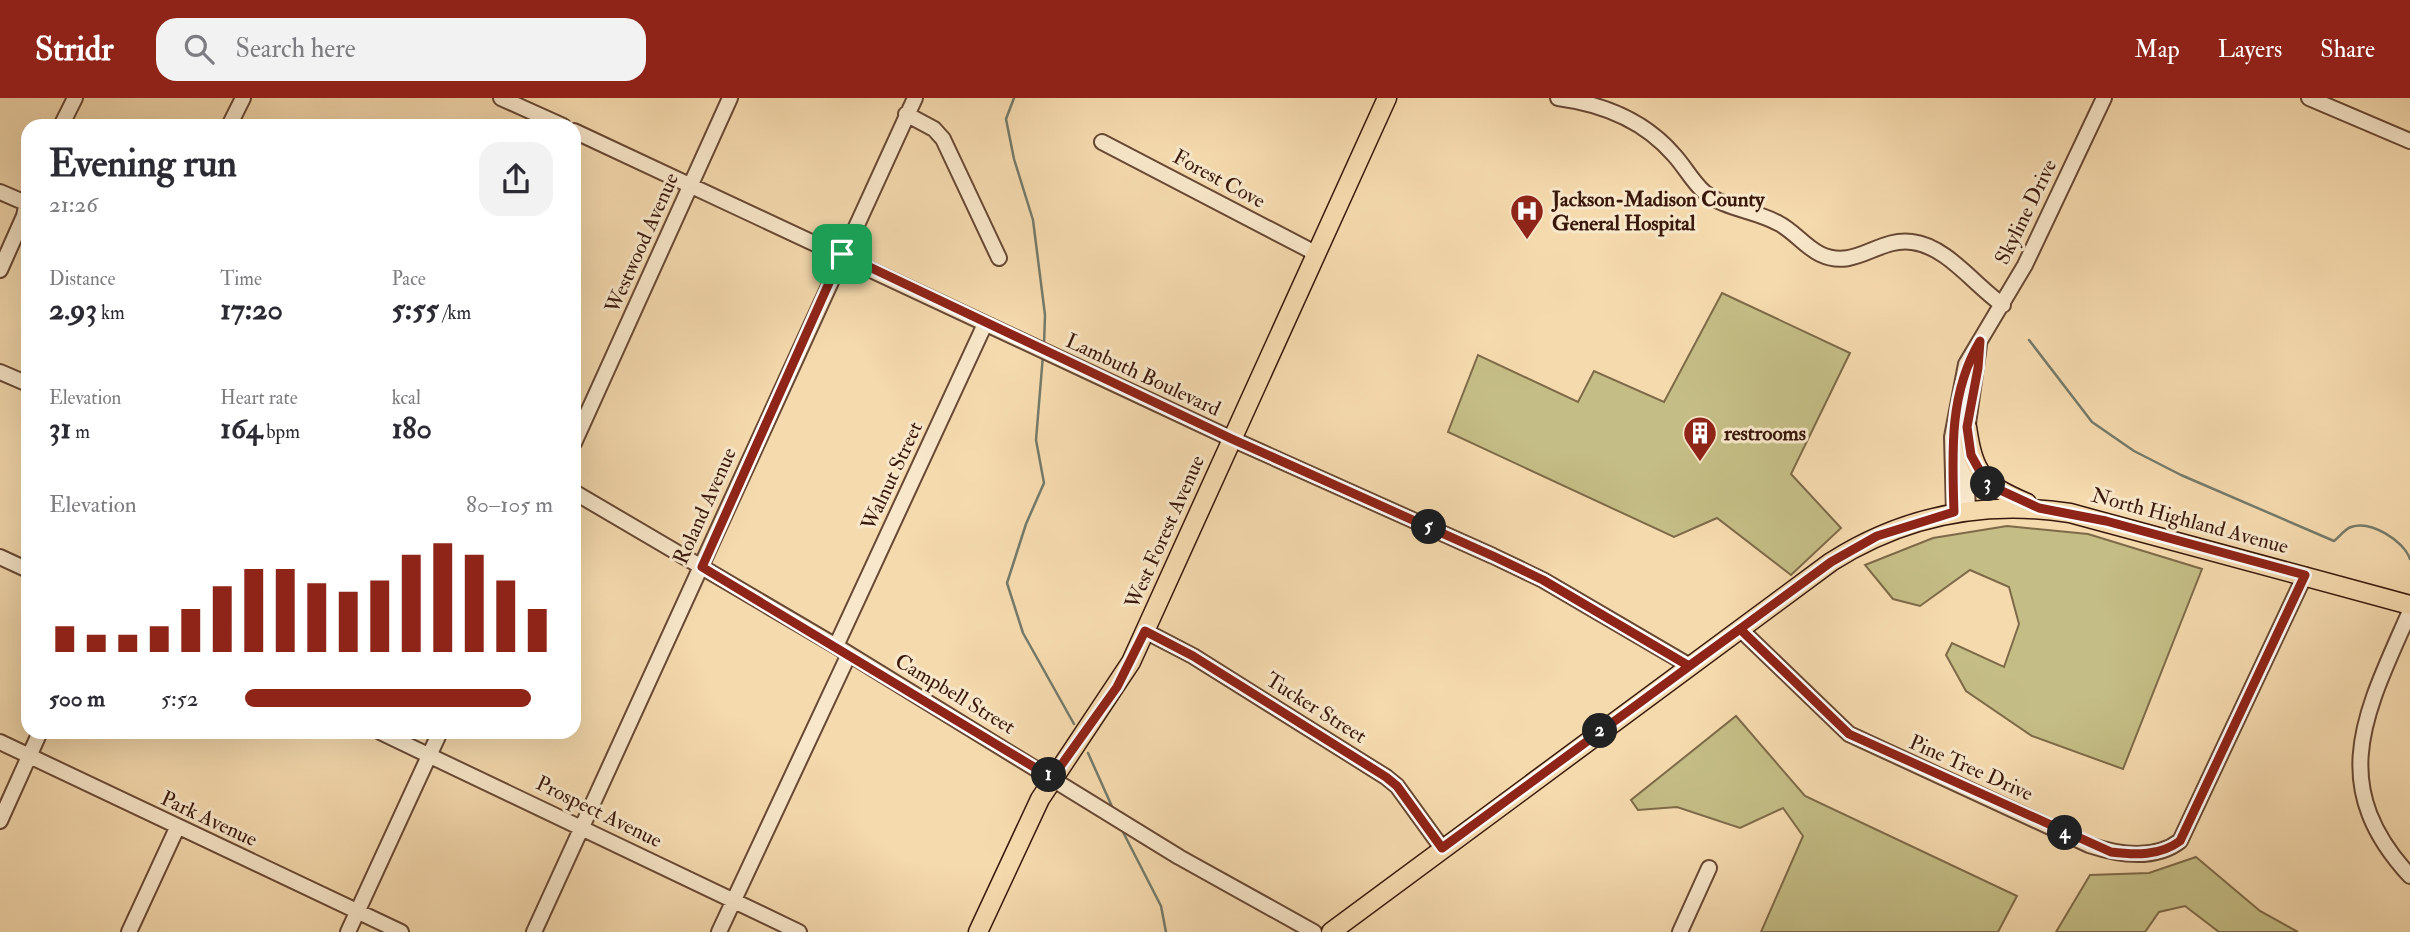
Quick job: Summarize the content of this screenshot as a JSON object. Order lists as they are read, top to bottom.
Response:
{
  "streets": {
    "main road": ["North Highland Avenue", "West Forest Avenue"],
    "street": [
      "Forest Cove",
      "Skyline Drive",
      "Westwood Avenue",
      "Lambuth Boulevard",
      "Walnut Street",
      "Roland Avenue",
      "Campbell Street",
      "Tucker Street",
      "Pine Tree Drive",
      "Prospect Avenue",
      "Park Avenue"
    ]
  },
  "crossings": [
    ["Forest Cove", "West Forest Avenue"],
    ["Skyline Drive", "North Highland Avenue"],
    ["Westwood Avenue", "Lambuth Boulevard"],
    ["Lambuth Boulevard", "Walnut Street"],
    ["Lambuth Boulevard", "Roland Avenue"],
    ["Lambuth Boulevard", "North Highland Avenue"],
    ["Lambuth Boulevard", "West Forest Avenue"],
    ["Walnut Street", "Campbell Street"],
    ["Walnut Street", "Prospect Avenue"],
    ["Roland Avenue", "Campbell Street"],
    ["Roland Avenue", "Prospect Avenue"],
    ["North Highland Avenue", "Tucker Street"],
    ["North Highland Avenue", "Pine Tree Drive"],
    ["West Forest Avenue", "Campbell Street"],
    ["West Forest Avenue", "Tucker Street"]
  ],
  "places": {
    "hospital": ["Jackson-Madison County General Hospital"],
    "building": ["restrooms"]
  },
  "page": {
    "header": "Stridr",
    "search": "Search here",
    "nav": ["Map", "Layers", "Share"],
    "heading": ["Evening run", "21:26"],
    "stats": [
      ["Distance", "2.93 km"],
      ["Time", "17:20"],
      ["Pace", "5:55 /km"],
      ["Elevation", "31 m"],
      ["Heart rate", "164 bpm"],
      ["kcal", "180"]
    ],
    "pins": [
      "3",
      "5",
      "2",
      "1",
      "4"
    ],
    "chart": ["Elevation", "80–105 m"],
    "list": [
      {
        "name": "500 m",
        "note": "5:52"
      }
    ]
  }
}
